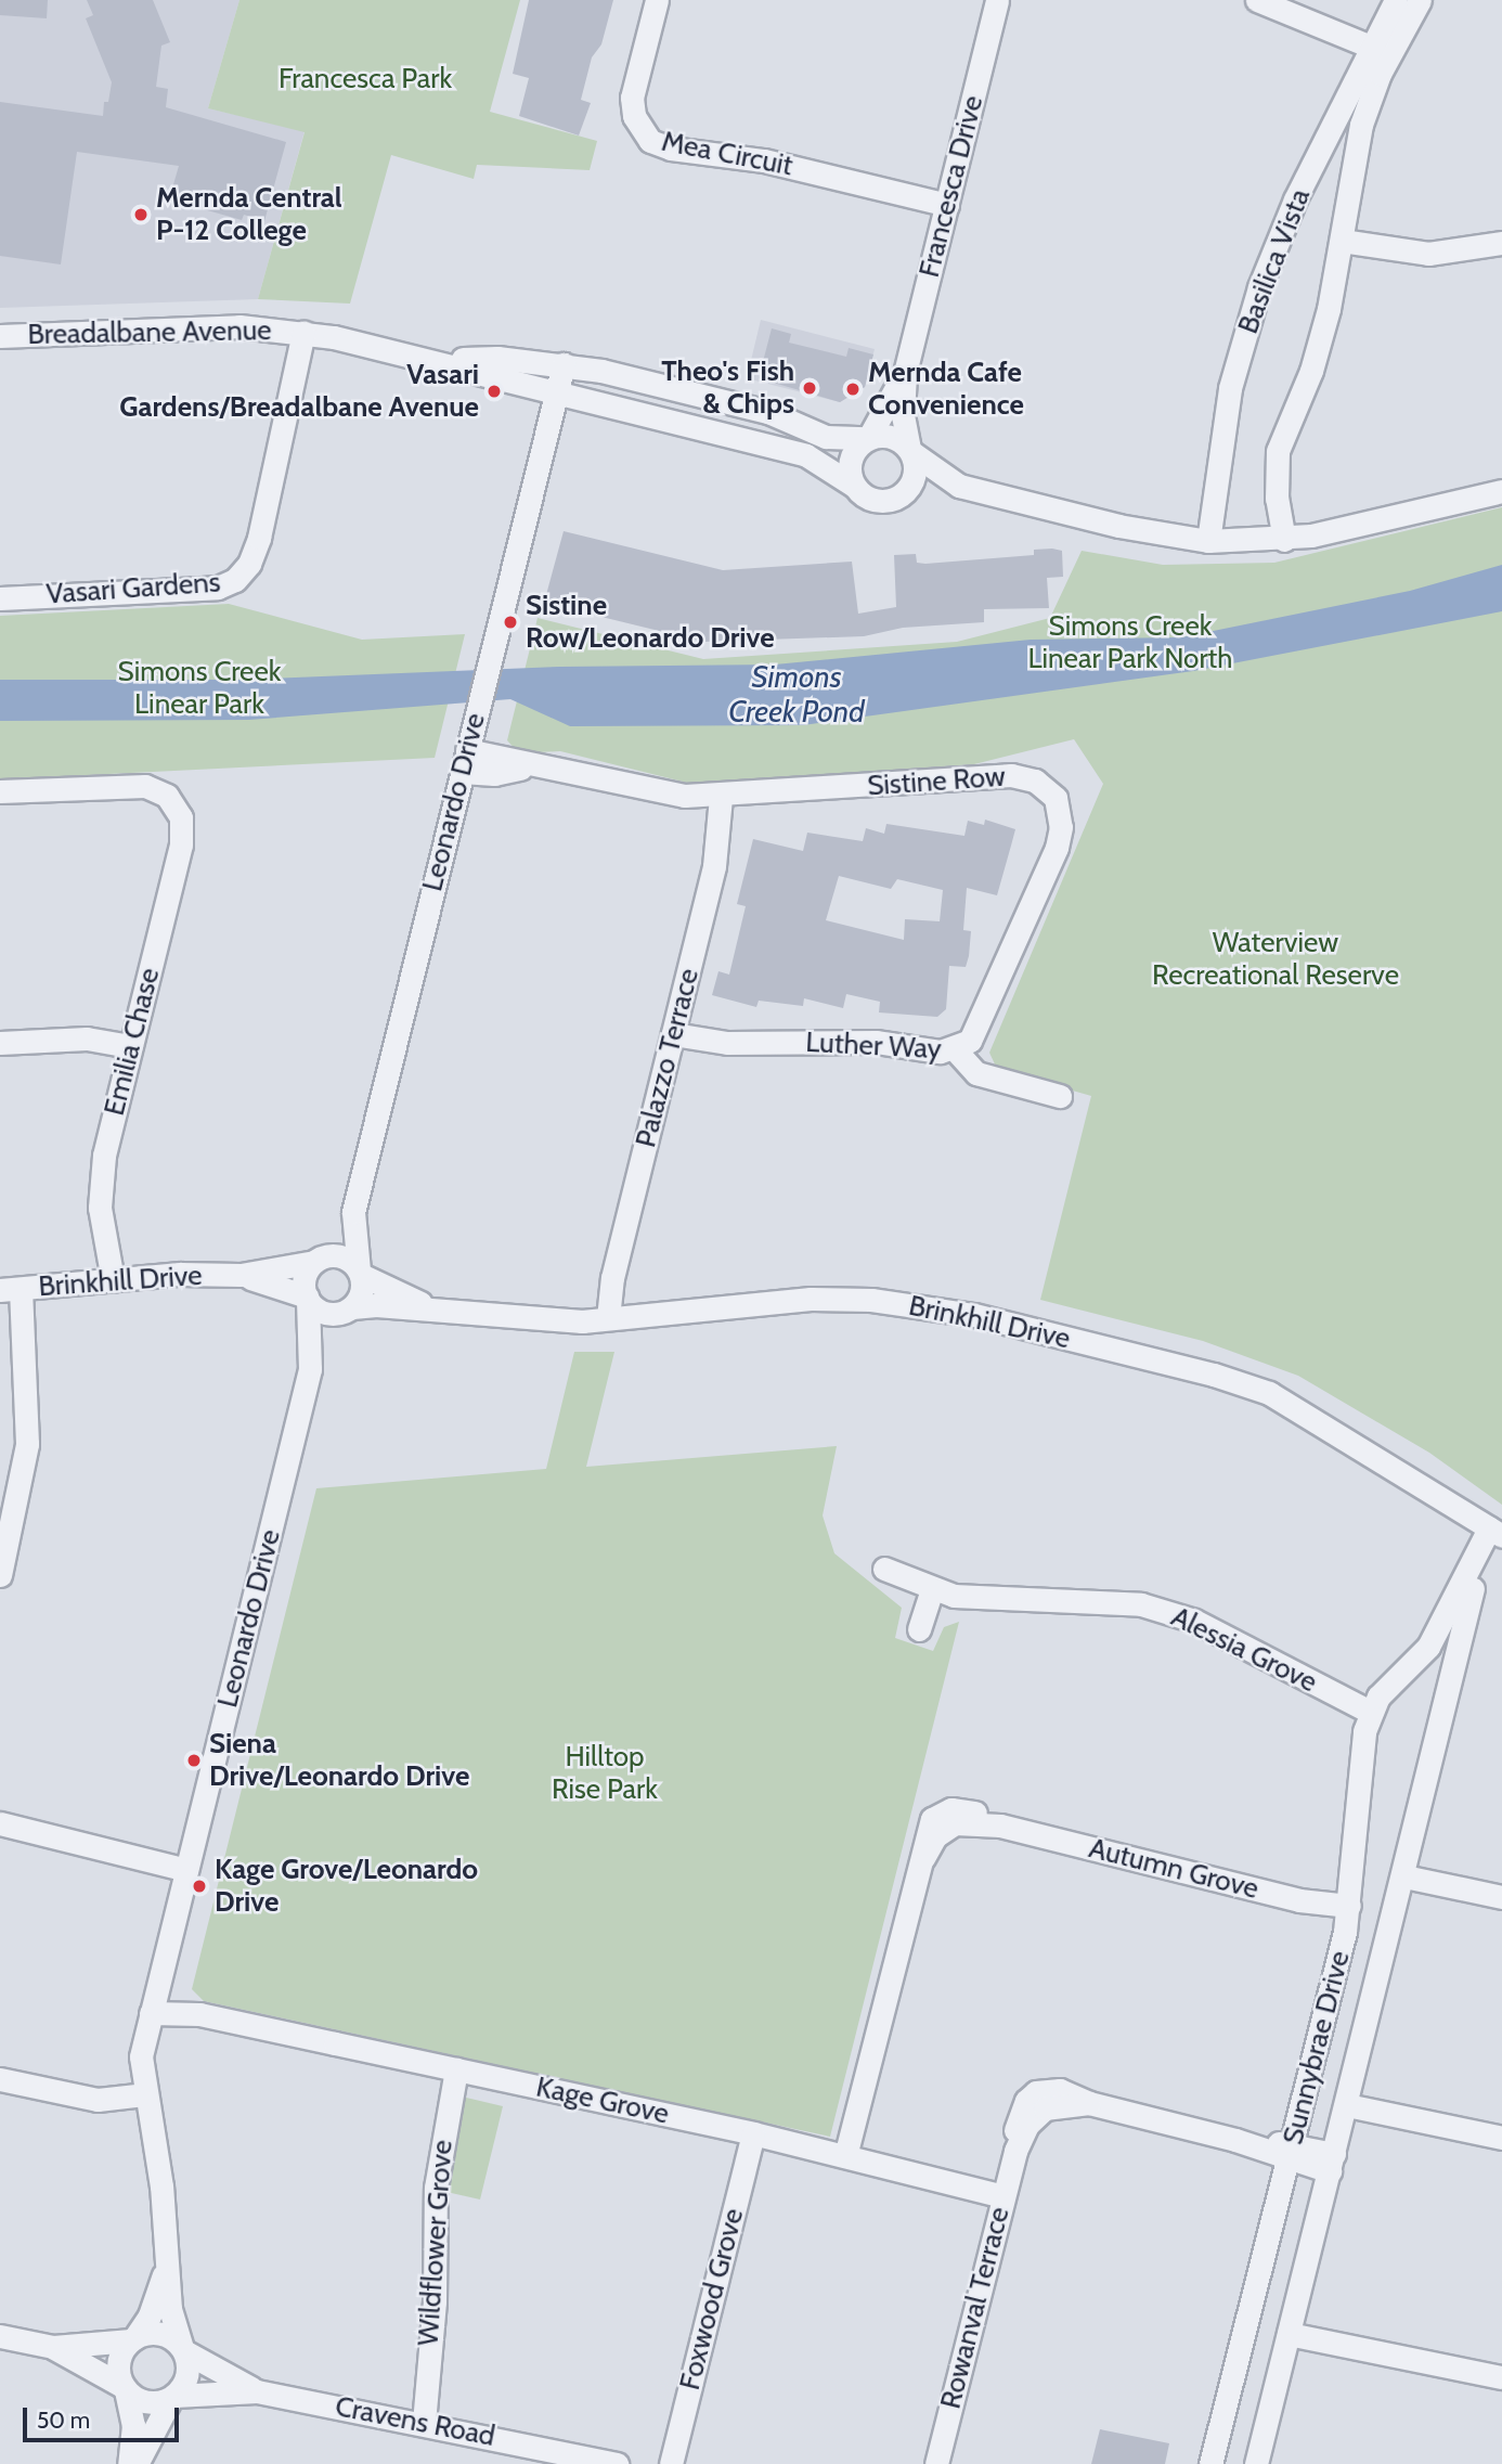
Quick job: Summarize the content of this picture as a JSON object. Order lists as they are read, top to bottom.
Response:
{
  "streets": {
    "street": [
      "Mea Circuit",
      "Francesca Drive",
      "Basilica Vista",
      "Breadalbane Avenue",
      "Vasari Gardens",
      "Sistine Row",
      "Leonardo Drive",
      "Emilia Chase",
      "Luther Way",
      "Palazzo Terrace",
      "Brinkhill Drive",
      "Alessia Grove",
      "Autumn Grove",
      "Sunnybrae Drive",
      "Kage Grove",
      "Wildflower Grove",
      "Foxwood Grove",
      "Rowanval Terrace",
      "Cravens Road"
    ]
  },
  "crossings": [
    ["Mea Circuit", "Francesca Drive"],
    ["Francesca Drive", "Breadalbane Avenue"],
    ["Breadalbane Avenue", "Vasari Gardens"],
    ["Breadalbane Avenue", "Leonardo Drive"],
    ["Sistine Row", "Leonardo Drive"],
    ["Sistine Row", "Luther Way"],
    ["Sistine Row", "Palazzo Terrace"],
    ["Leonardo Drive", "Brinkhill Drive"],
    ["Leonardo Drive", "Kage Grove"],
    ["Leonardo Drive", "Cravens Road"],
    ["Emilia Chase", "Brinkhill Drive"],
    ["Luther Way", "Palazzo Terrace"],
    ["Palazzo Terrace", "Brinkhill Drive"],
    ["Brinkhill Drive", "Sunnybrae Drive"],
    ["Alessia Grove", "Sunnybrae Drive"],
    ["Autumn Grove", "Sunnybrae Drive"],
    ["Autumn Grove", "Kage Grove"],
    ["Sunnybrae Drive", "Rowanval Terrace"],
    ["Kage Grove", "Wildflower Grove"],
    ["Kage Grove", "Foxwood Grove"],
    ["Kage Grove", "Rowanval Terrace"],
    ["Wildflower Grove", "Cravens Road"]
  ],
  "water": ["Simons Creek Pond"],
  "parks": [
    "Francesca Park",
    "Simons Creek Linear Park North",
    "Simons Creek Linear Park",
    "Waterview Recreational Reserve",
    "Hilltop Rise Park"
  ],
  "places": [
    "Mernda Central P-12 College",
    "Theo's Fish & Chips",
    "Mernda Cafe Convenience",
    "Vasari Gardens/Breadalbane Avenue",
    "Sistine Row/Leonardo Drive",
    "Siena Drive/Leonardo Drive",
    "Kage Grove/Leonardo Drive"
  ],
  "scale_bar": "50 m"
}
